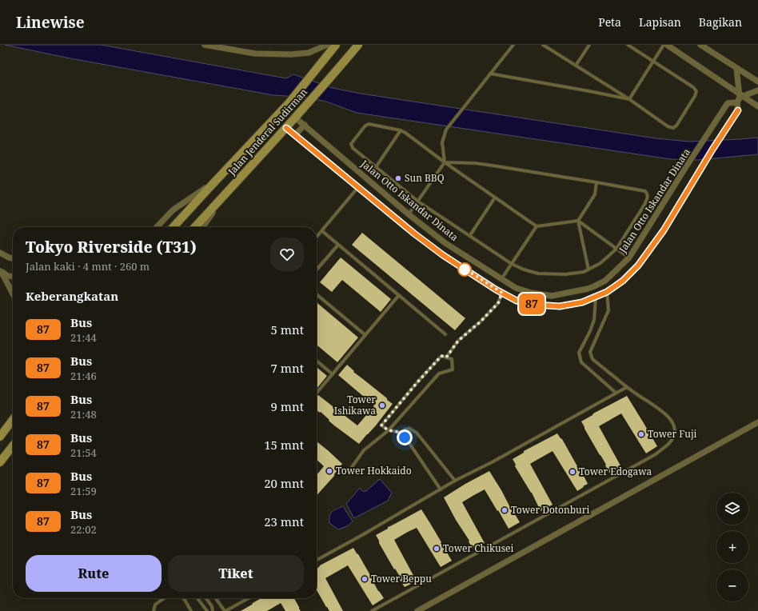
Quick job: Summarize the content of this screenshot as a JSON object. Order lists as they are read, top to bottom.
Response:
{
  "streets": {
    "main road": ["Jalan Jenderal Sudirman"],
    "street": ["Jalan Otto Iskandar Dinata"]
  },
  "crossings": [
    ["Jalan Jenderal Sudirman", "Jalan Otto Iskandar Dinata"]
  ],
  "places": [
    "Sun BBQ",
    "Tower Ishikawa",
    "Tower Fuji",
    "Tower Hokkaido",
    "Tower Edogawa",
    "Tower Dotonburi",
    "Tower Chikusei",
    "Tower Beppu"
  ],
  "lines": ["bus line 87"],
  "page": {
    "header": "Linewise",
    "nav": ["Peta", "Lapisan", "Bagikan"],
    "on_map": "87",
    "heading": [
      ["Tokyo Riverside (T31)", "Jalan kaki · 4 mnt · 260 m"],
      "Keberangkatan"
    ],
    "list": [
      {
        "mark": "87",
        "name": "Bus",
        "note": "21:44",
        "value": "5 mnt"
      },
      {
        "mark": "87",
        "name": "Bus",
        "note": "21:46",
        "value": "7 mnt"
      },
      {
        "mark": "87",
        "name": "Bus",
        "note": "21:48",
        "value": "9 mnt"
      },
      {
        "mark": "87",
        "name": "Bus",
        "note": "21:54",
        "value": "15 mnt"
      },
      {
        "mark": "87",
        "name": "Bus",
        "note": "21:59",
        "value": "20 mnt"
      },
      {
        "mark": "87",
        "name": "Bus",
        "note": "22:02",
        "value": "23 mnt"
      }
    ],
    "map_buttons": ["+", "−"],
    "buttons": ["Rute", "Tiket"]
  }
}
